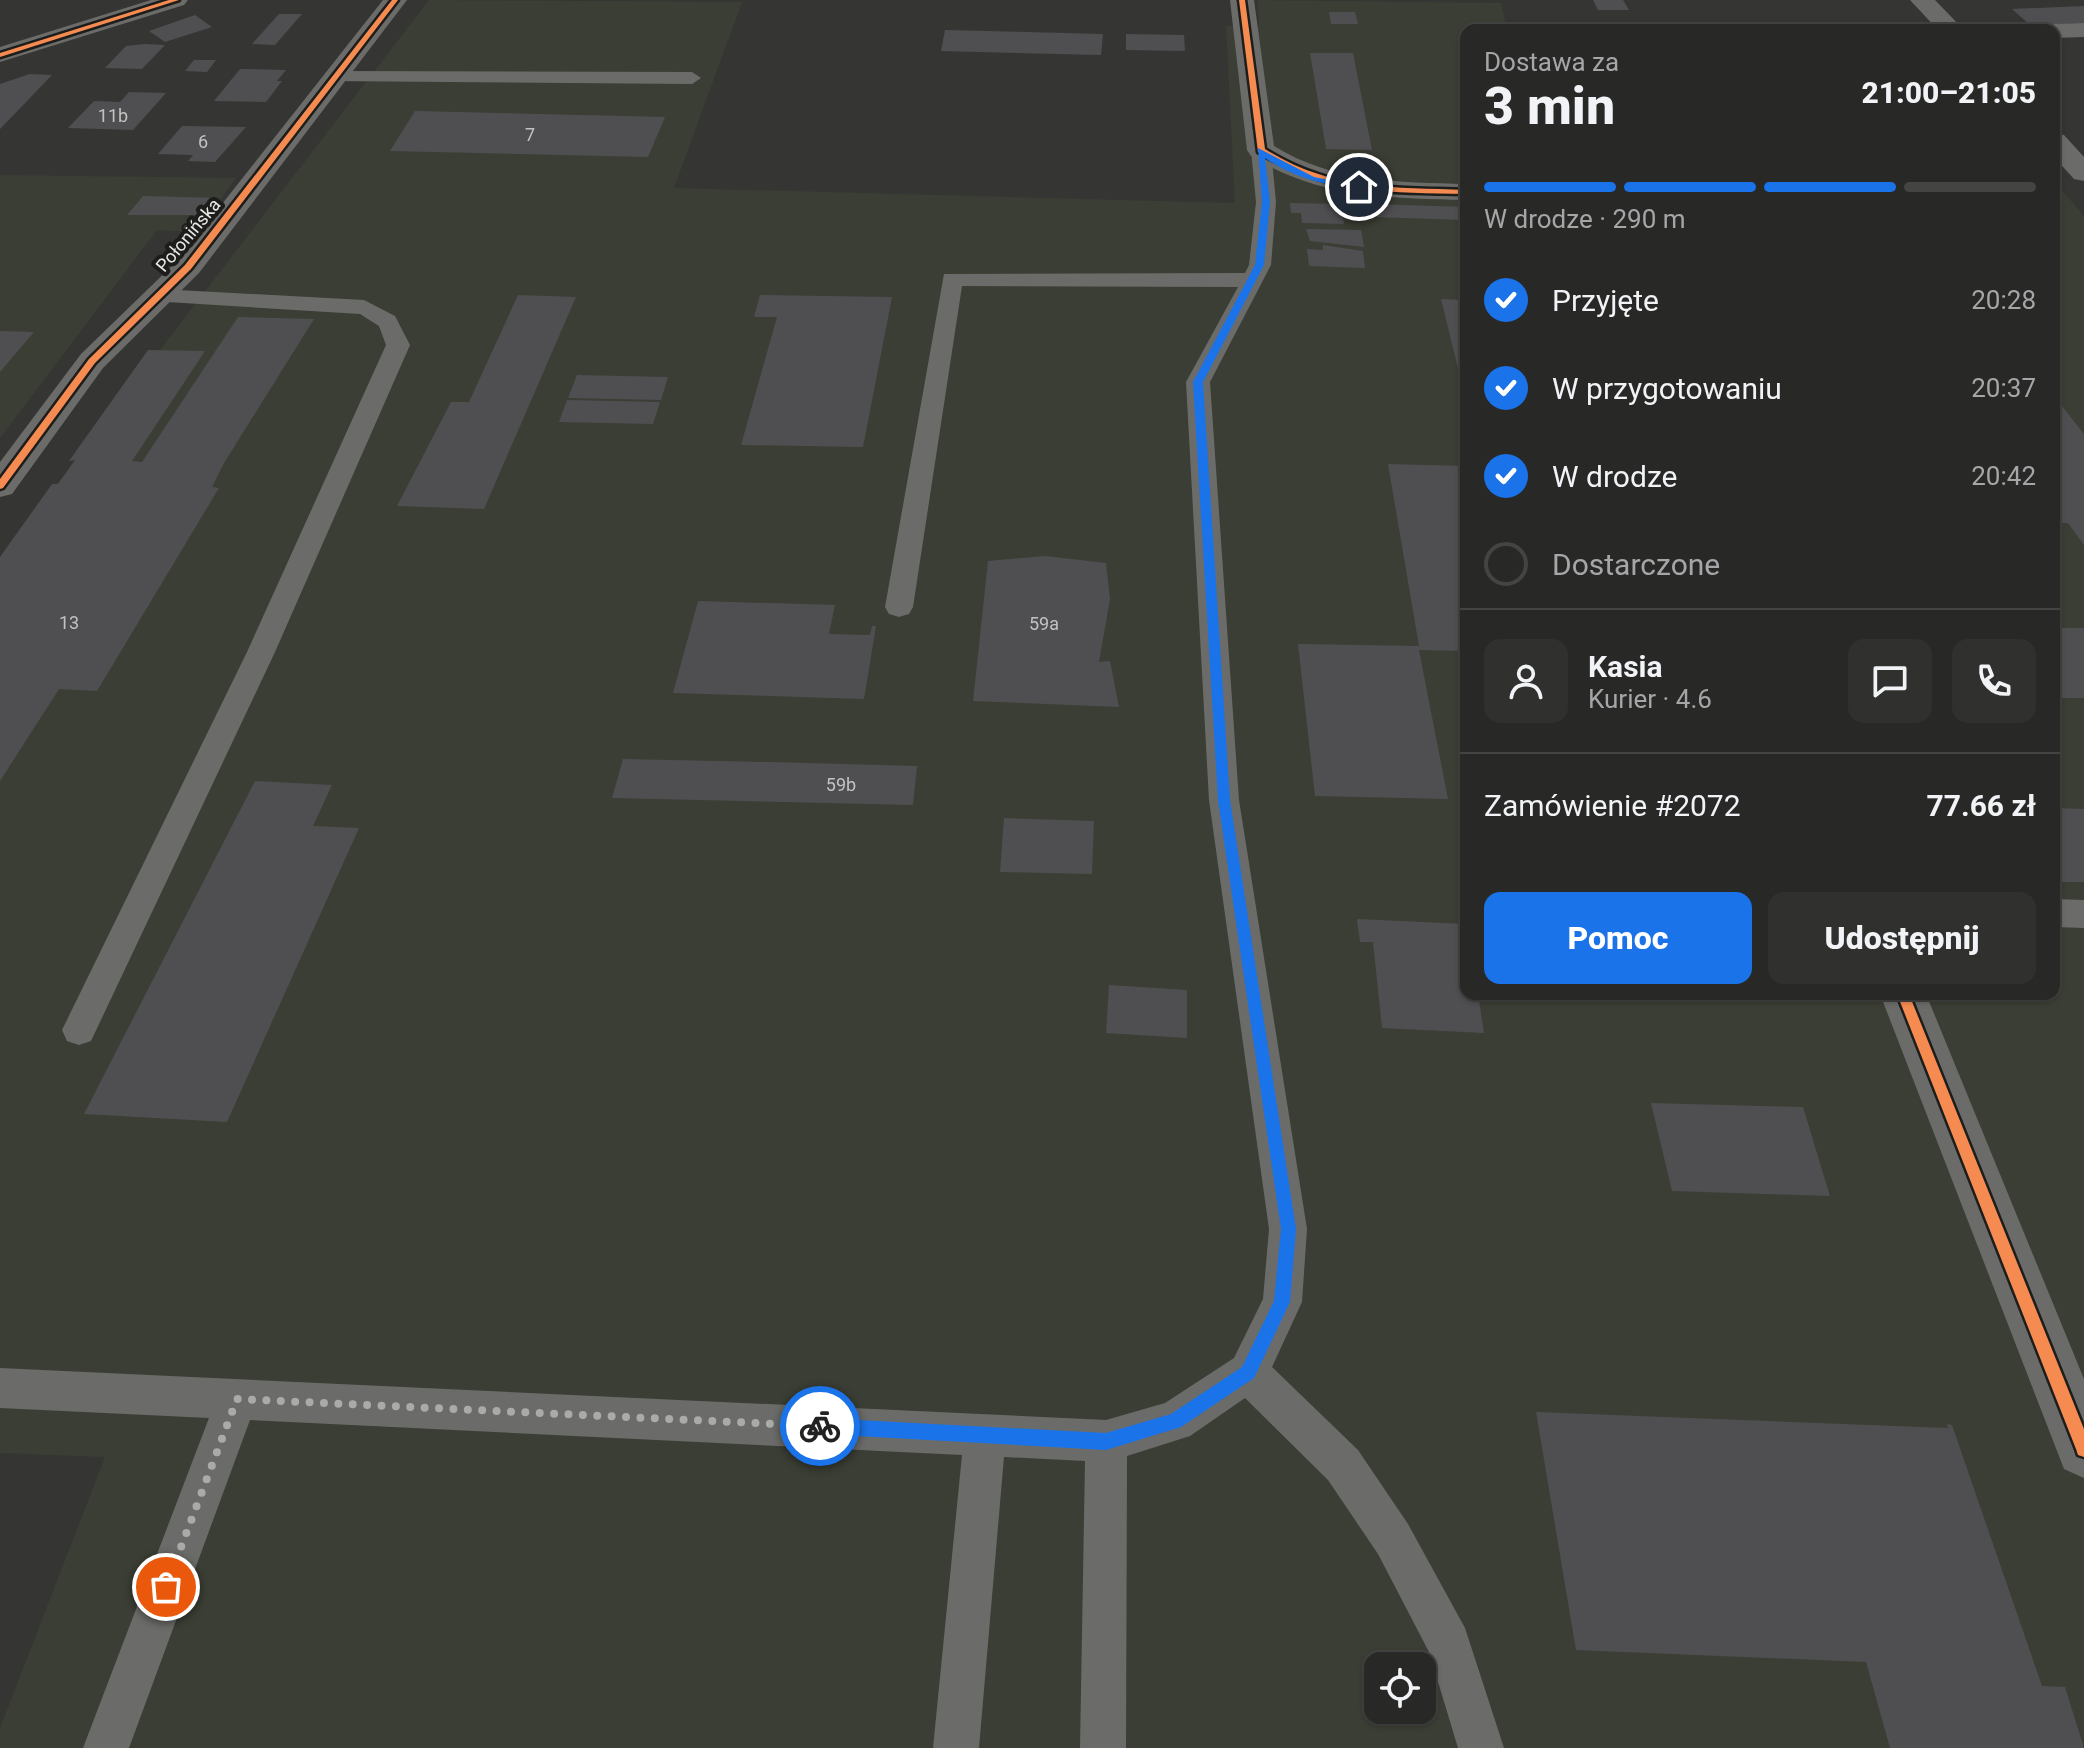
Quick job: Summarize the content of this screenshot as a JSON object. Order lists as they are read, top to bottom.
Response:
{
  "streets": {
    "street": ["Połonińska"]
  },
  "house_numbers": [
    "11b",
    "7",
    "6",
    "13",
    "59a",
    "59b"
  ],
  "page": {
    "heading": ["3 min", "Dostawa za", "21:00–21:05"],
    "panel": [
      "Kasia",
      "Kurier · 4.6",
      "Zamówienie #2072",
      "77.66 zł"
    ],
    "bar": "W drodze · 290 m",
    "list": [
      ["Przyjęte", "20:28"],
      ["W przygotowaniu", "20:37"],
      ["W drodze", "20:42"],
      "Dostarczone"
    ],
    "buttons": ["Pomoc", "Udostępnij"]
  }
}
